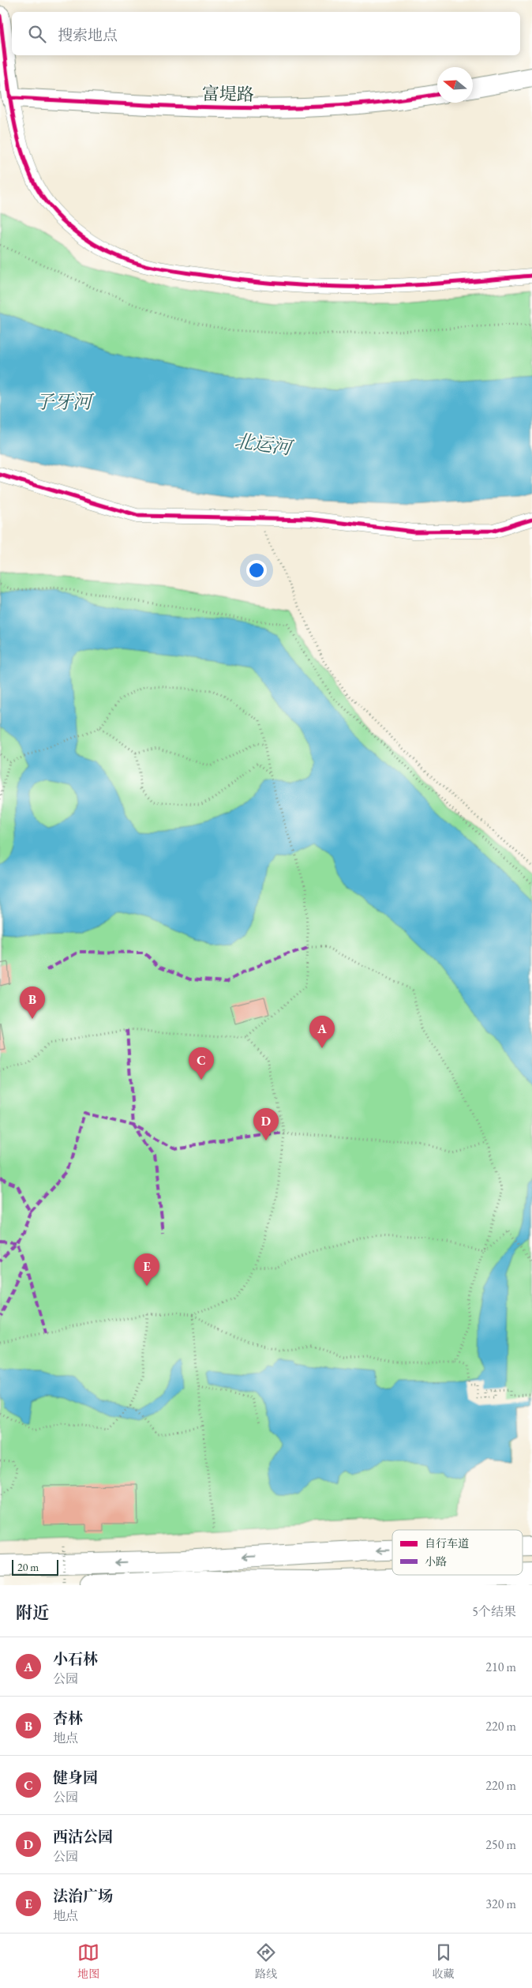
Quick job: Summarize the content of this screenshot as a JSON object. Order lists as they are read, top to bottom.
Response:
{
  "streets": {
    "street": ["富堤路"]
  },
  "water": ["子牙河", "北运河"],
  "legend": ["自行车道", "小路"],
  "scale_bar": "20 m",
  "north": "left",
  "page": {
    "search": "搜索地点",
    "pins": [
      "B",
      "A",
      "C",
      "D",
      "E"
    ],
    "scale": "20 m",
    "heading": ["附近", "5个结果"],
    "list": [
      {
        "mark": "A",
        "name": "小石林",
        "note": "公园",
        "value": "210 m"
      },
      {
        "mark": "B",
        "name": "杏林",
        "note": "地点",
        "value": "220 m"
      },
      {
        "mark": "C",
        "name": "健身园",
        "note": "公园",
        "value": "220 m"
      },
      {
        "mark": "D",
        "name": "西沽公园",
        "note": "公园",
        "value": "250 m"
      },
      {
        "mark": "E",
        "name": "法治广场",
        "note": "地点",
        "value": "320 m"
      }
    ],
    "nav": ["地图", "路线", "收藏"]
  }
}
